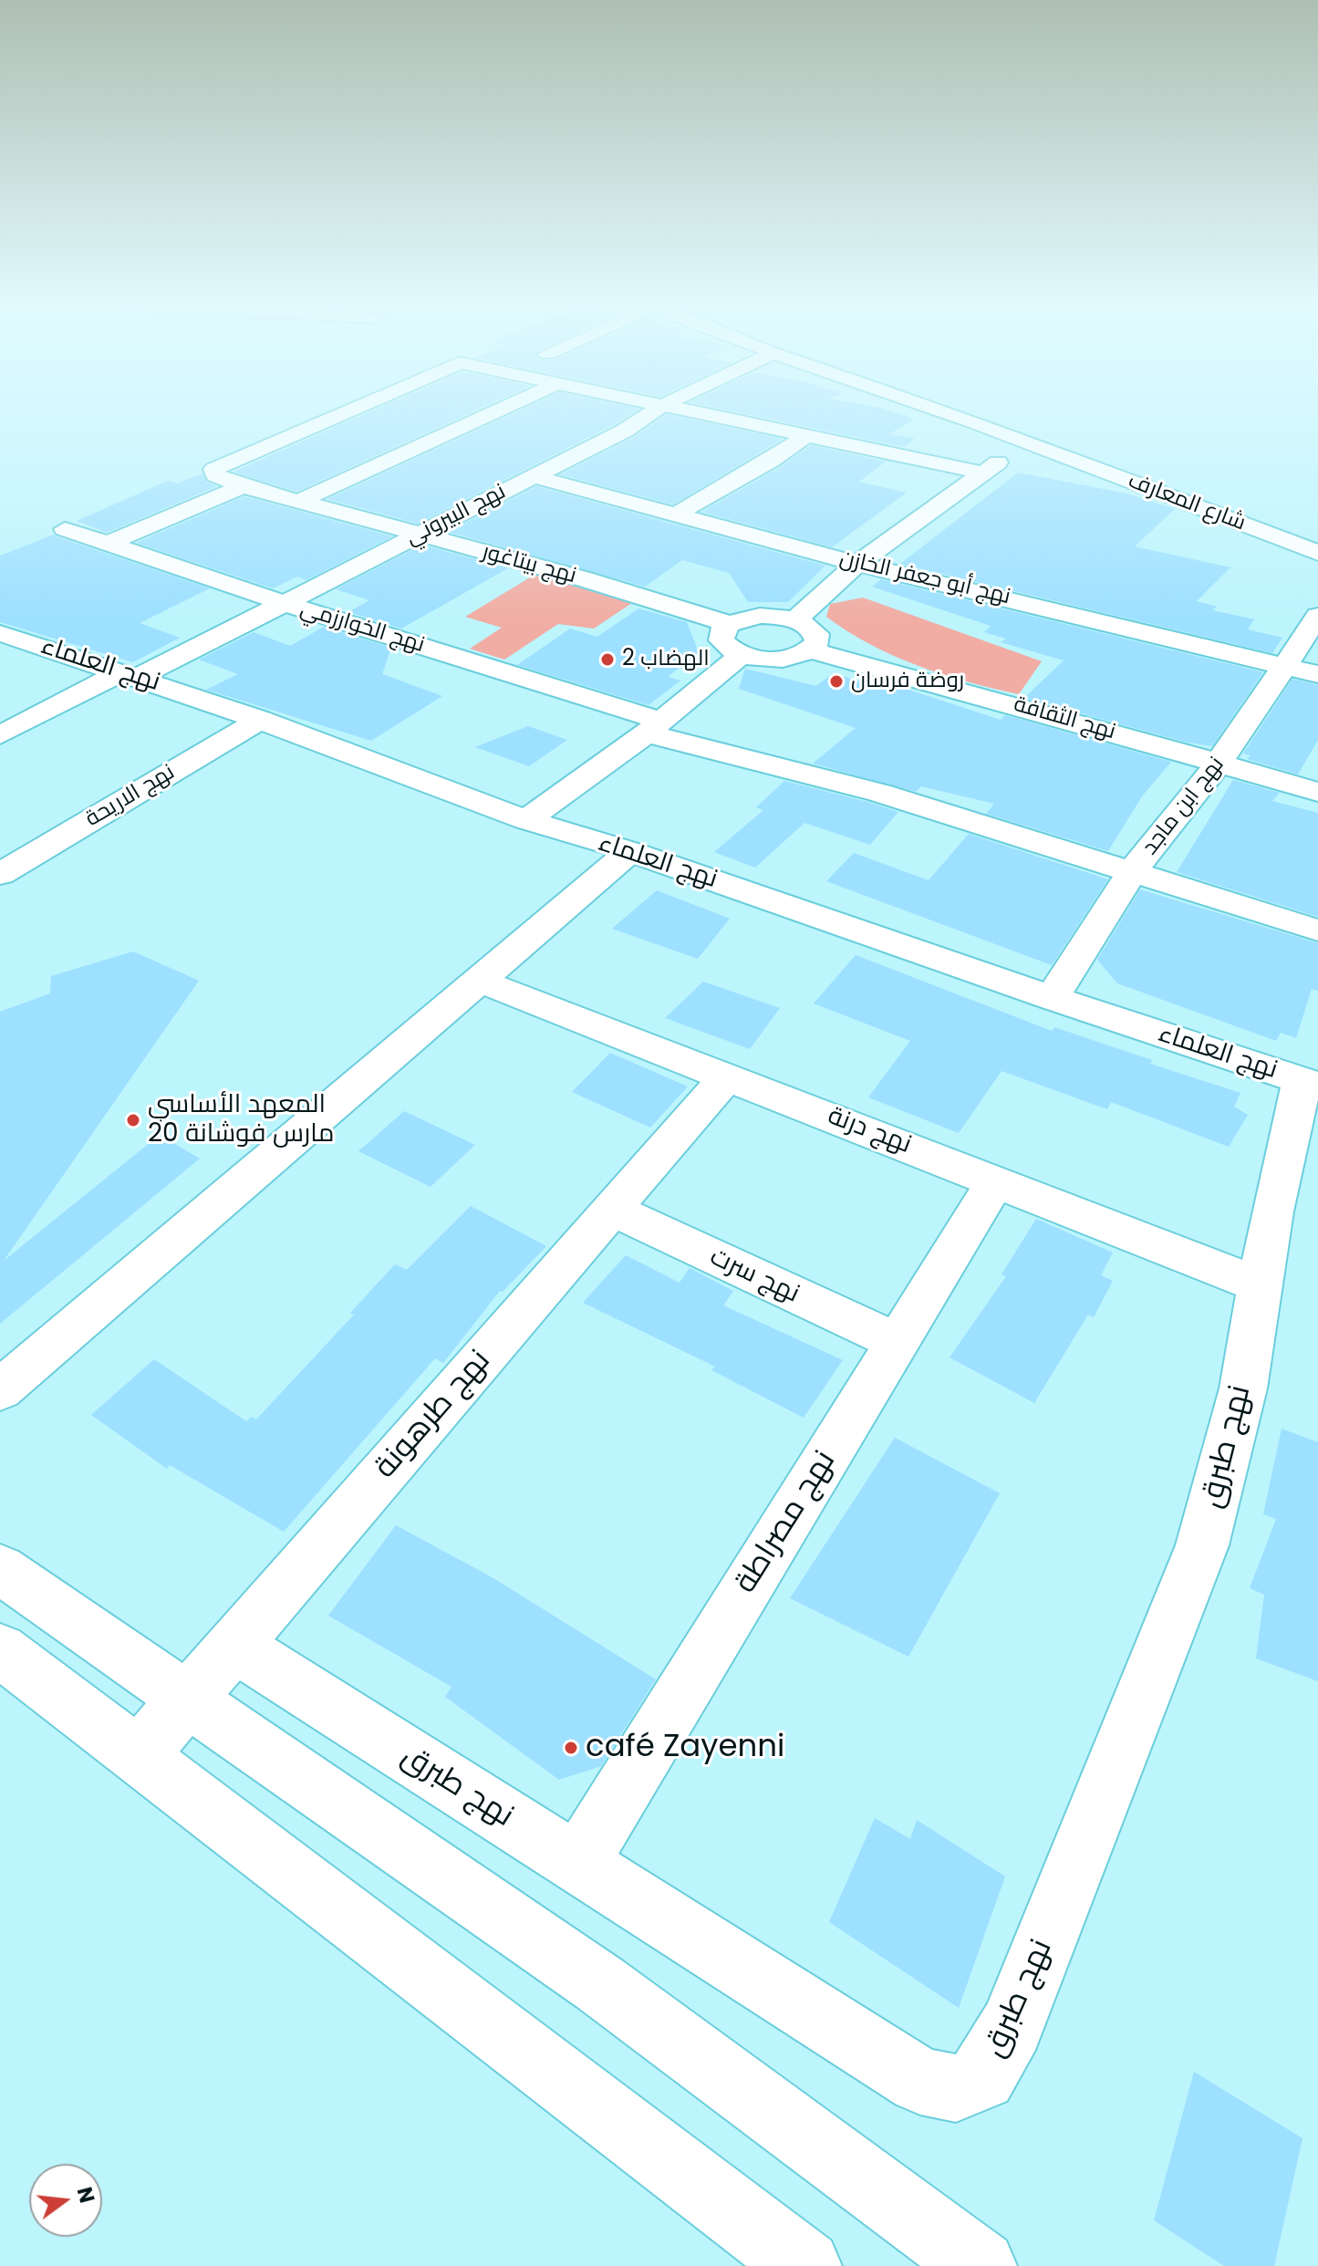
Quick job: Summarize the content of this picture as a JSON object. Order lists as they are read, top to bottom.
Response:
{
  "streets": {
    "street": [
      "شارع المعارف",
      "نهج البيروني",
      "نهج بيتاغور",
      "نهج أبو جعفر الخازن",
      "نهج الخوارزمي",
      "نهج العلماء",
      "نهج الثقافة",
      "نهج الاريحة",
      "نهج ابن ماجد",
      "نهج درنة",
      "نهج سرت",
      "نهج طرهونة",
      "نهج طبرق",
      "نهج مصراطة"
    ]
  },
  "crossings": [
    ["نهج البيروني", "نهج بيتاغور"],
    ["نهج البيروني", "نهج أبو جعفر الخازن"],
    ["نهج البيروني", "نهج الخوارزمي"],
    ["نهج البيروني", "نهج العلماء"],
    ["نهج أبو جعفر الخازن", "نهج ابن ماجد"],
    ["نهج الخوارزمي", "نهج ابن ماجد"],
    ["نهج العلماء", "نهج الاريحة"],
    ["نهج العلماء", "نهج ابن ماجد"],
    ["نهج العلماء", "نهج طبرق"],
    ["نهج الثقافة", "نهج ابن ماجد"],
    ["نهج درنة", "نهج طرهونة"],
    ["نهج درنة", "نهج طبرق"],
    ["نهج درنة", "نهج مصراطة"],
    ["نهج سرت", "نهج طرهونة"],
    ["نهج سرت", "نهج مصراطة"],
    ["نهج طرهونة", "نهج طبرق"],
    ["نهج طبرق", "نهج مصراطة"]
  ],
  "places": [
    "الهضاب 2",
    "روضة فرسان",
    "المعهد الأساسي 20 مارس فوشانة",
    "café Zayenni"
  ],
  "north": "right"
}
